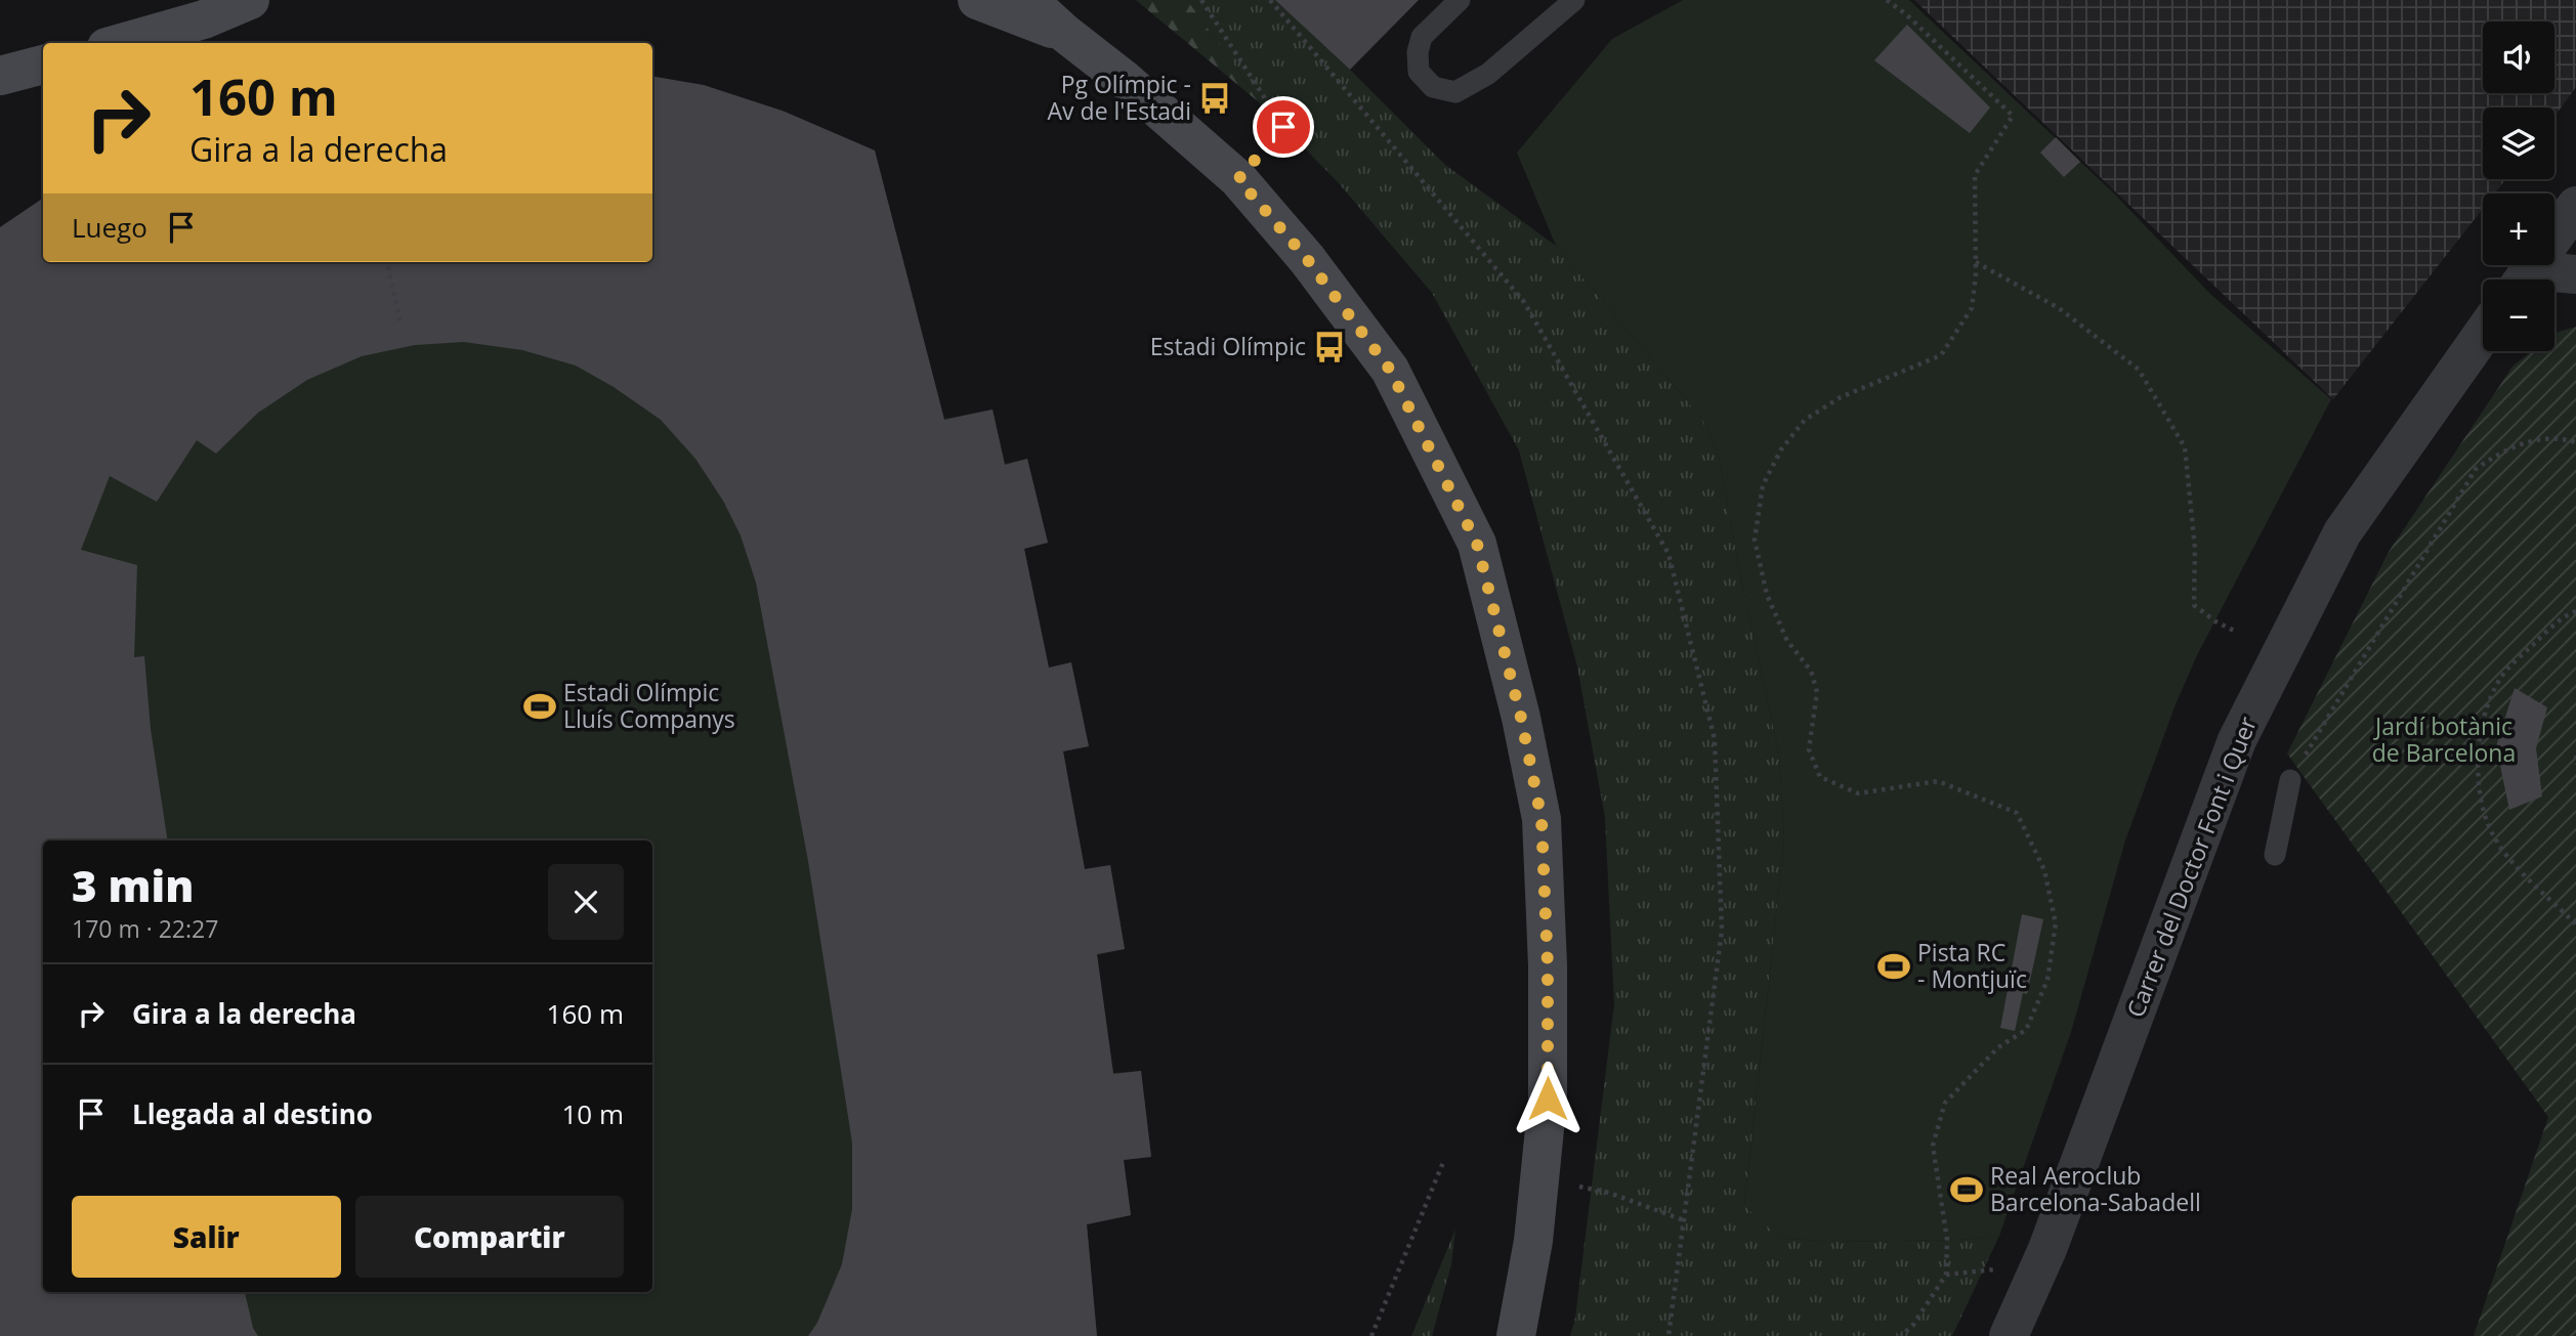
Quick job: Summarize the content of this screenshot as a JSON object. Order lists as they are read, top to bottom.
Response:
{
  "streets": {
    "street": ["Carrer del Doctor Font i Quer"]
  },
  "parks": ["Jardí botànic de Barcelona"],
  "places": {
    "bus stop": ["Pg Olímpic - Av de l'Estadi", "Estadi Olímpic"],
    "sports": ["Estadi Olímpic Lluís Companys", "Pista RC - Montjuïc", "Real Aeroclub Barcelona-Sabadell"]
  },
  "page": {
    "map_buttons": ["+", "−"],
    "turn": ["160 m", "Gira a la derecha"],
    "then": "Luego",
    "heading": ["3 min", "170 m · 22:27"],
    "list": [
      {
        "name": "Gira a la derecha",
        "value": "160 m"
      },
      {
        "name": "Llegada al destino",
        "value": "10 m"
      }
    ],
    "buttons": ["Salir", "Compartir"]
  }
}
